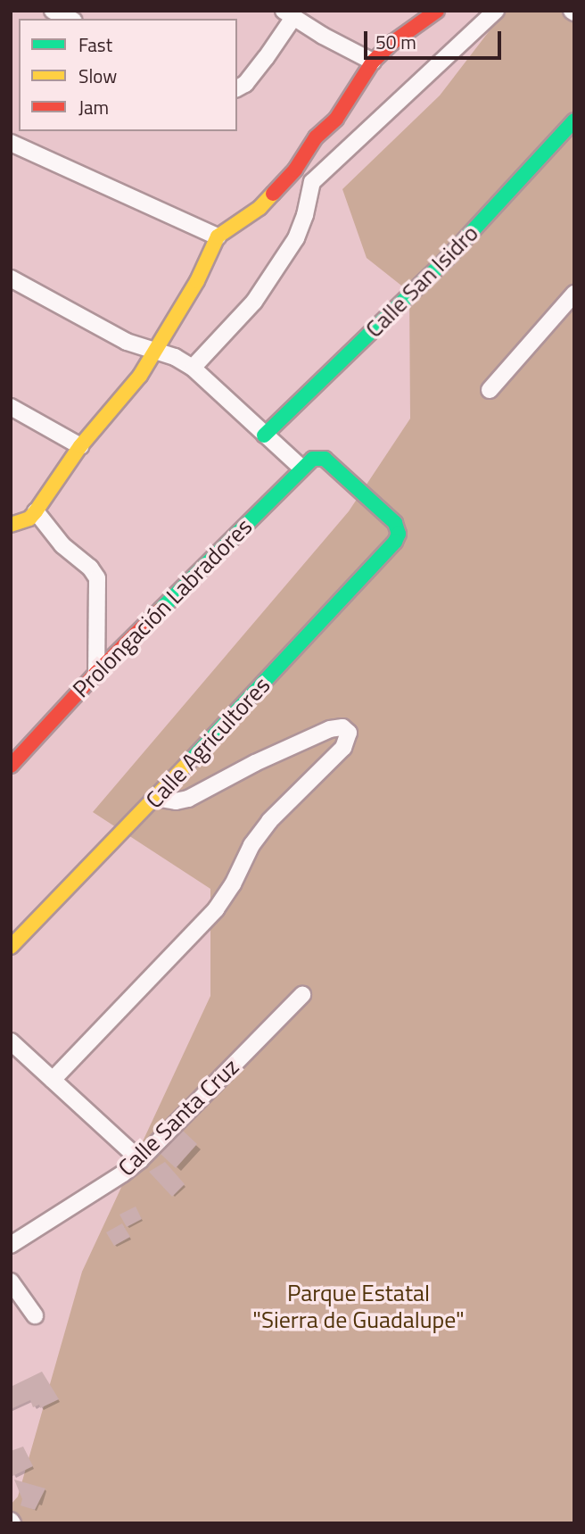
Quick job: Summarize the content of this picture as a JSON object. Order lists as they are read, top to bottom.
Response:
{
  "streets": {
    "street": [
      "Calle San Isidro",
      "Prolongación Labradores",
      "Calle Agricultores",
      "Calle Santa Cruz"
    ]
  },
  "crossings": [
    ["Prolongación Labradores", "Calle Agricultores"]
  ],
  "parks": ["Parque Estatal \"Sierra de Guadalupe\""],
  "legend": ["Fast", "Slow", "Jam"],
  "scale_bar": "50 m"
}
